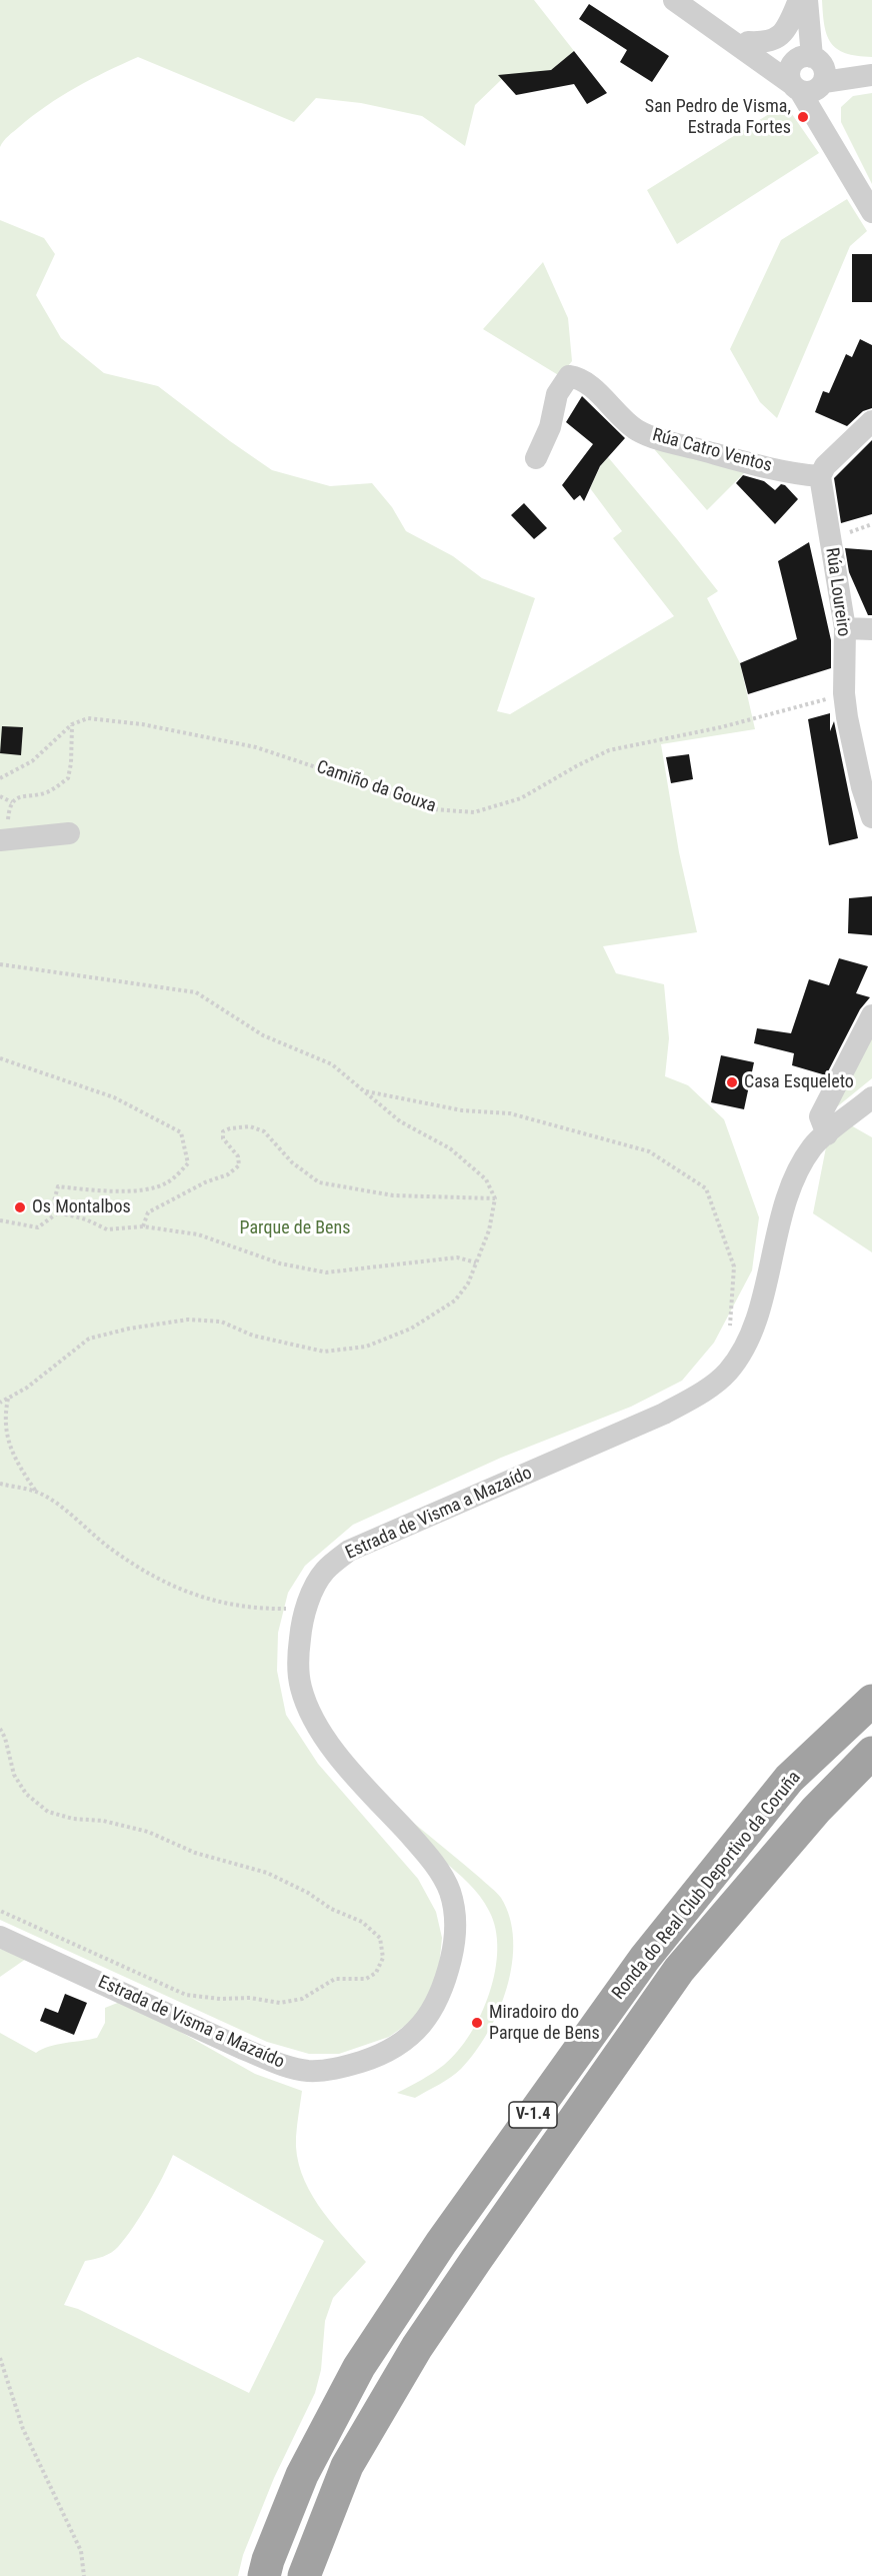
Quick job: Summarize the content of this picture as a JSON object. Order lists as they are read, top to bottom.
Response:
{
  "streets": {
    "highway": ["Ronda do Real Club Deportivo da Coruña", "V-1.4"],
    "street": ["Rúa Catro Ventos", "Rúa Loureiro", "Estrada de Visma a Mazaído"],
    "path": ["Camiño da Gouxa"]
  },
  "crossings": [
    ["Rúa Catro Ventos", "Rúa Loureiro"],
    ["Rúa Loureiro", "Camiño da Gouxa"]
  ],
  "parks": ["Parque de Bens"],
  "places": [
    "San Pedro de Visma, Estrada Fortes",
    "Casa Esqueleto",
    "Os Montalbos",
    "Miradoiro do Parque de Bens"
  ]
}
